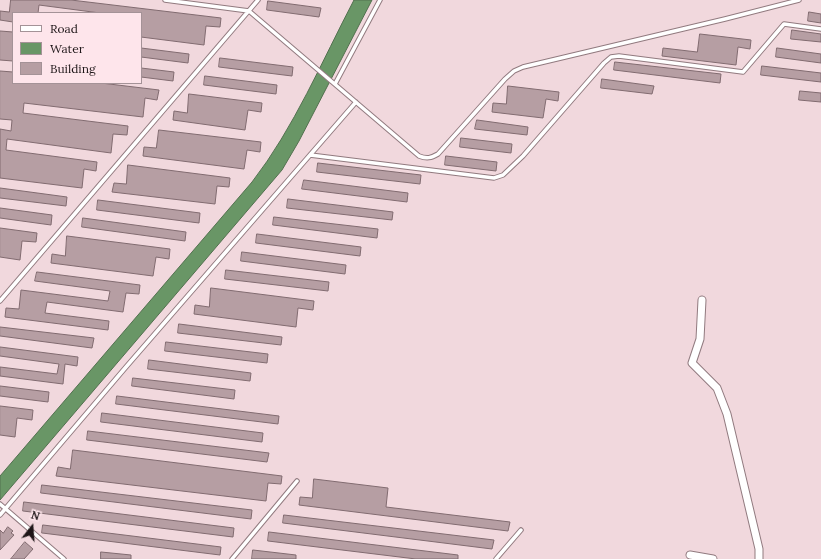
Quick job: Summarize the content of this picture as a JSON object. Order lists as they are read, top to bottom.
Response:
{
  "legend": ["Road", "Water", "Building"],
  "north": "top"
}
